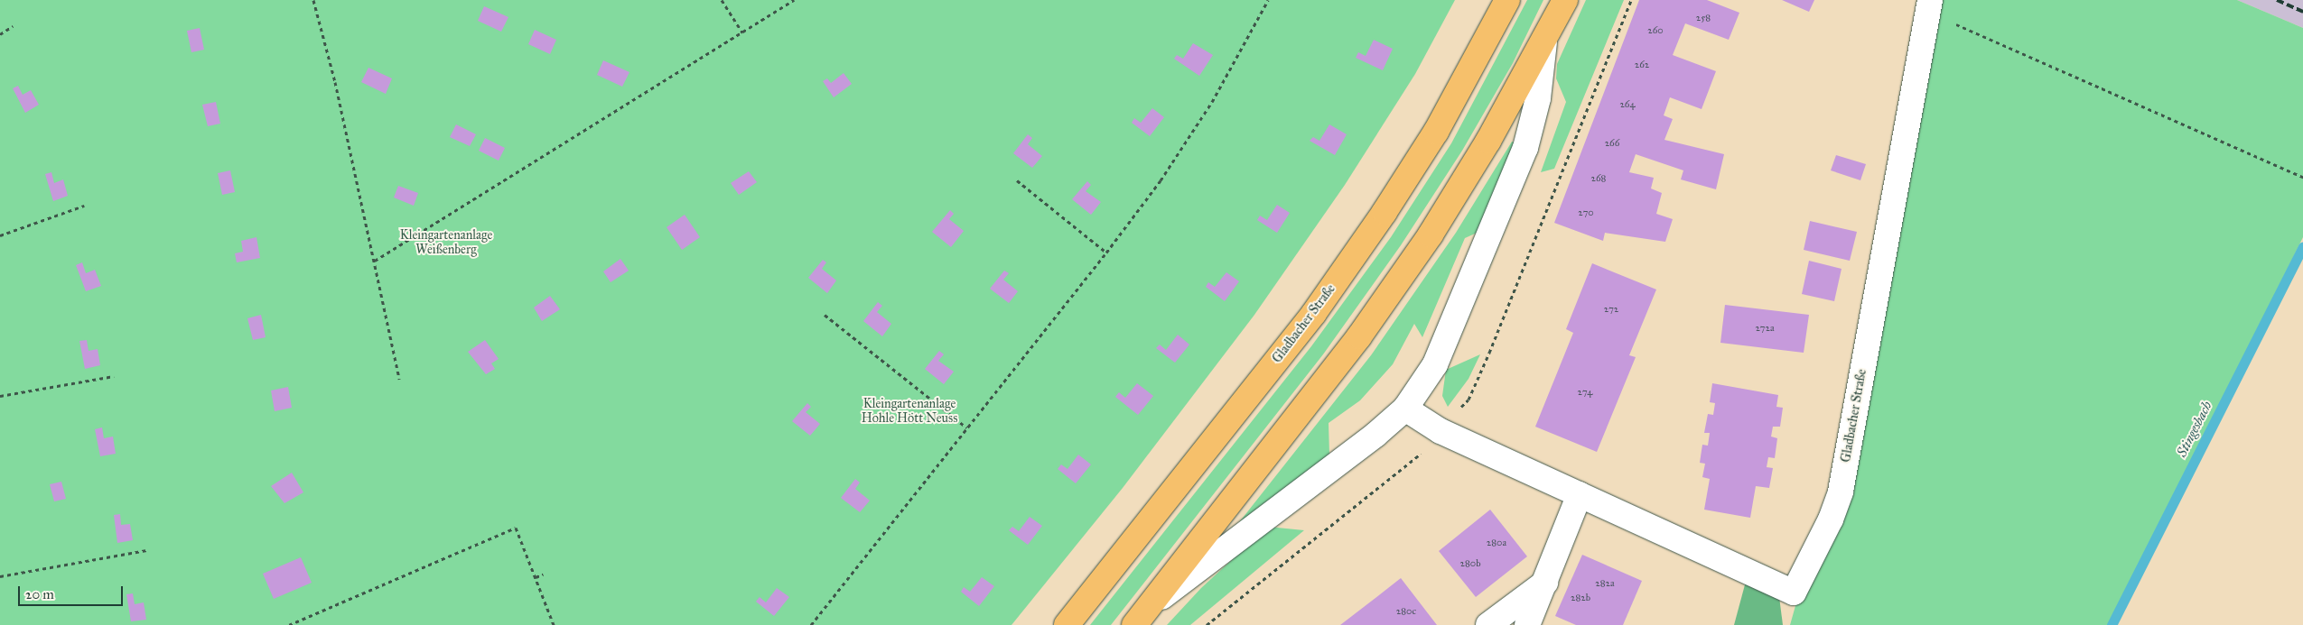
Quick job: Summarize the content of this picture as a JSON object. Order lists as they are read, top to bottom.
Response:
{
  "streets": {
    "main road": ["Gladbacher Straße"]
  },
  "water": ["Stingesbach"],
  "parks": ["Kleingartenanlage Weißenberg", "Kleingartenanlage Hohle Hött Neuss"],
  "house_numbers": [
    "258",
    "260",
    "262",
    "264",
    "266",
    "268",
    "270",
    "272",
    "272a",
    "274",
    "280a",
    "280b",
    "282a",
    "282b",
    "280c"
  ],
  "scale_bar": "20 m"
}
